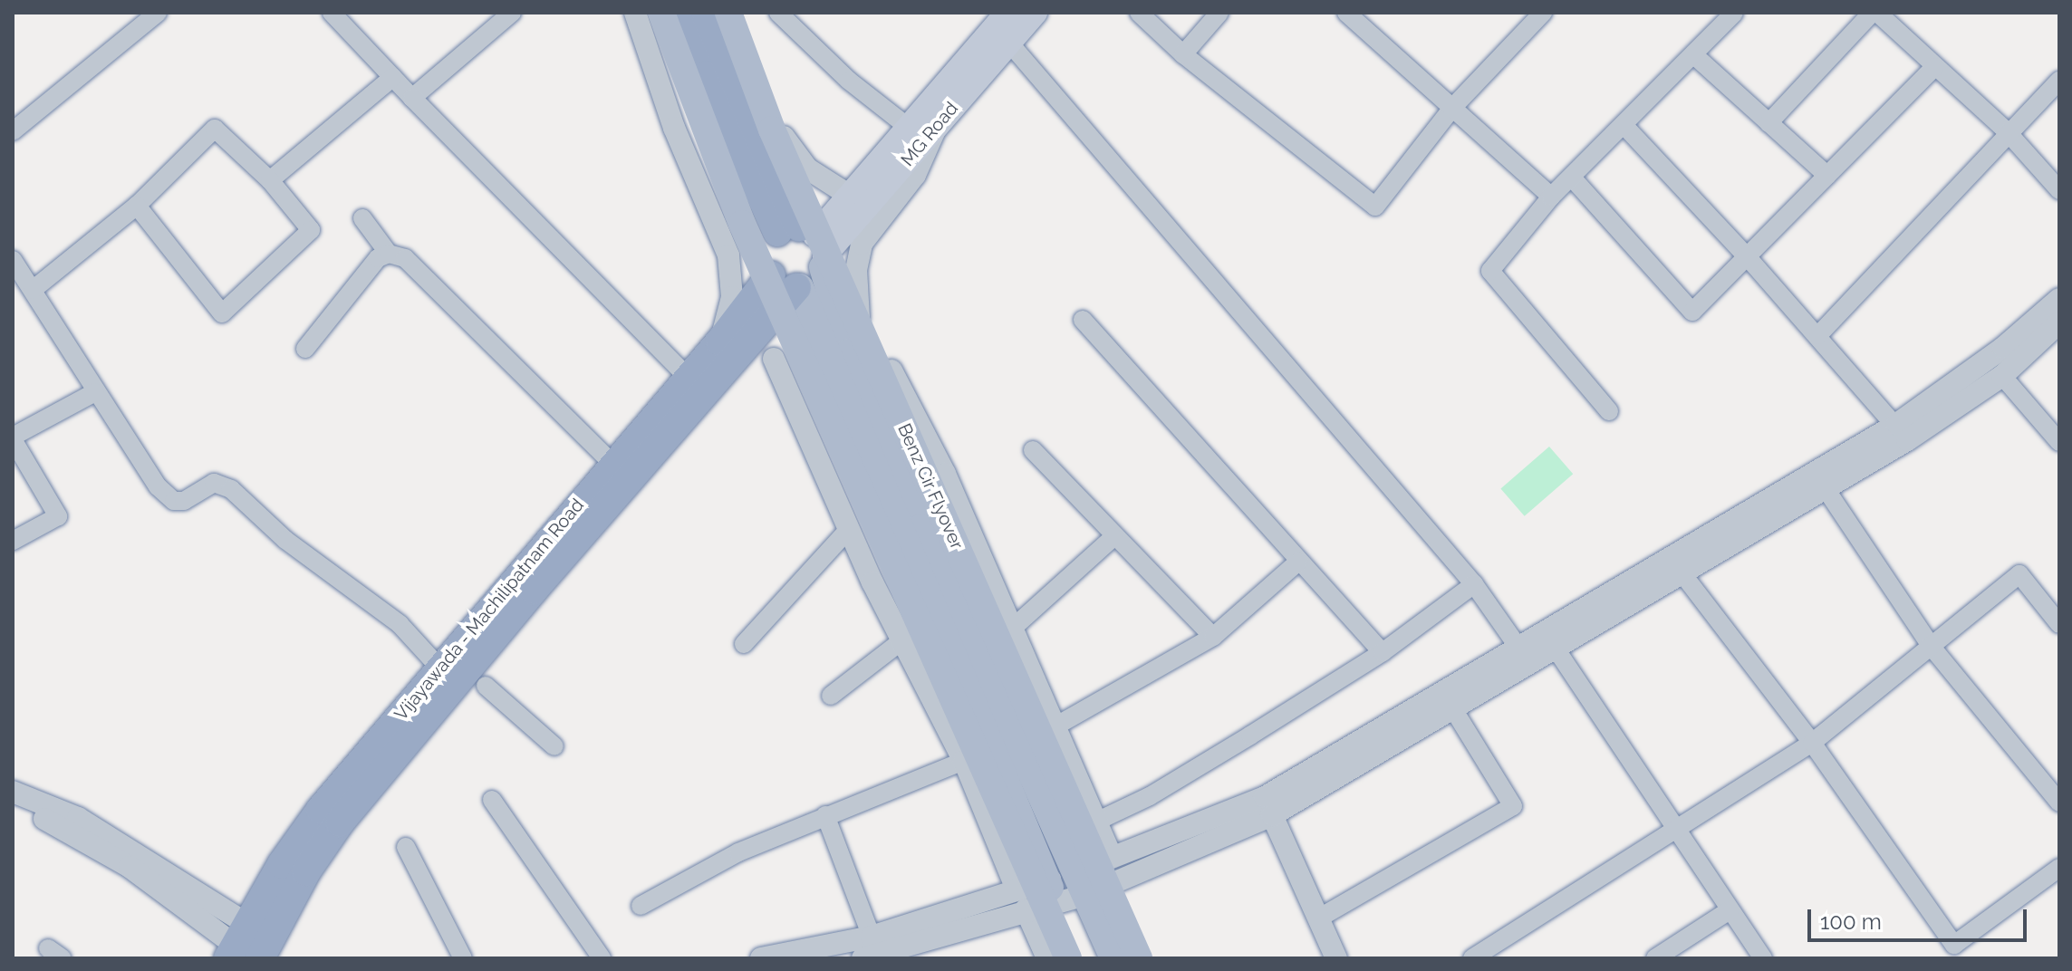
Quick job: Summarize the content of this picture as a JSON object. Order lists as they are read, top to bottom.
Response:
{
  "streets": {
    "highway": ["Vijayawada - Machilipatnam Road"],
    "main road": ["MG Road", "Benz Cir Flyover"]
  },
  "crossings": [
    ["MG Road", "Vijayawada - Machilipatnam Road"]
  ],
  "scale_bar": "100 m"
}
